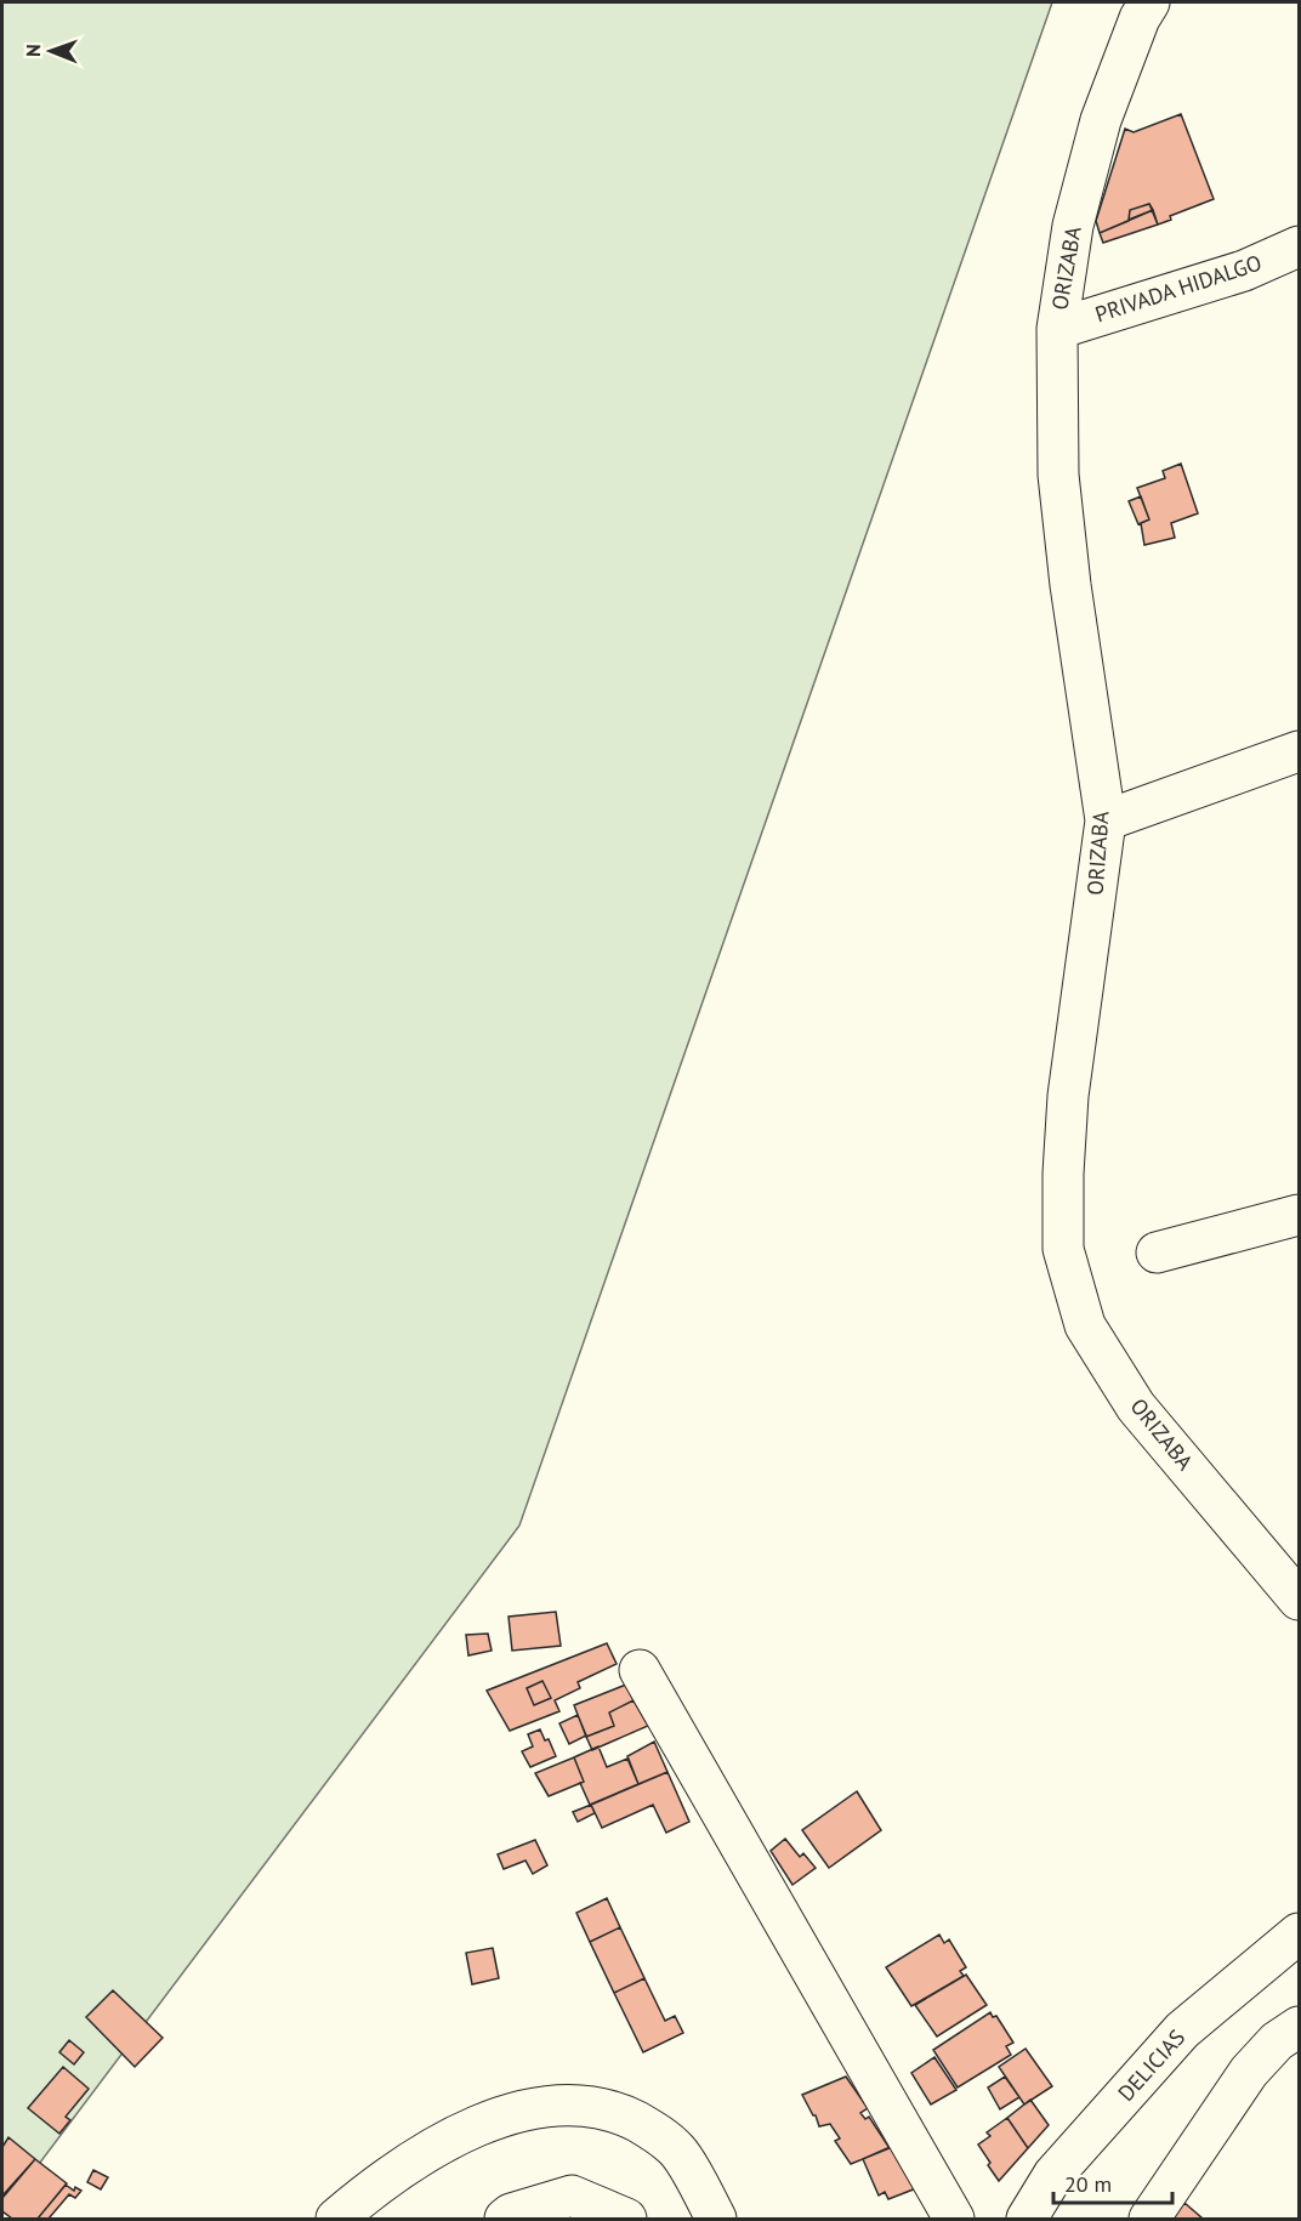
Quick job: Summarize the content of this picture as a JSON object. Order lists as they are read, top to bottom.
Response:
{
  "streets": {
    "street": ["ORIZABA", "PRIVADA HIDALGO", "DELICIAS"]
  },
  "crossings": [
    ["ORIZABA", "PRIVADA HIDALGO"]
  ],
  "scale_bar": "20 m",
  "north": "left"
}
